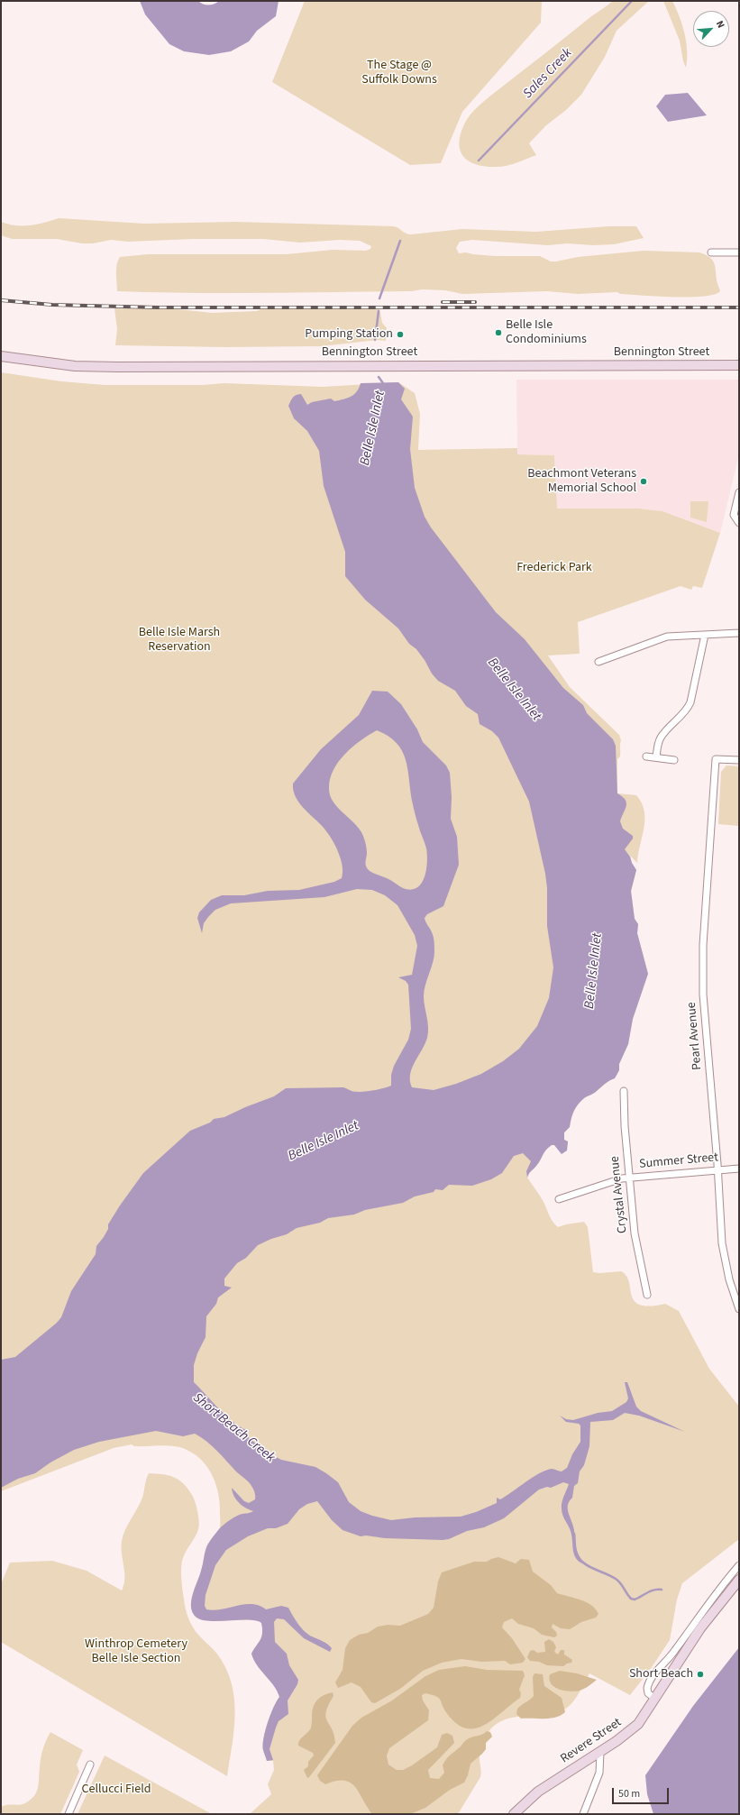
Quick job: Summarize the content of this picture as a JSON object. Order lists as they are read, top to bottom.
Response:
{
  "streets": {
    "main road": ["Bennington Street", "Revere Street"],
    "street": ["Pearl Avenue", "Summer Street", "Crystal Avenue"]
  },
  "crossings": [
    ["Pearl Avenue", "Summer Street"],
    ["Summer Street", "Crystal Avenue"]
  ],
  "water": ["Sales Creek", "Belle Isle Inlet", "Short Beach Creek"],
  "parks": [
    "The Stage @ Suffolk Downs",
    "Frederick Park",
    "Belle Isle Marsh Reservation",
    "Winthrop Cemetery Belle Isle Section",
    "Cellucci Field"
  ],
  "places": [
    "Belle Isle Condominiums",
    "Pumping Station",
    "Beachmont Veterans Memorial School",
    "Short Beach"
  ],
  "scale_bar": "50 m",
  "north": "top right"
}
